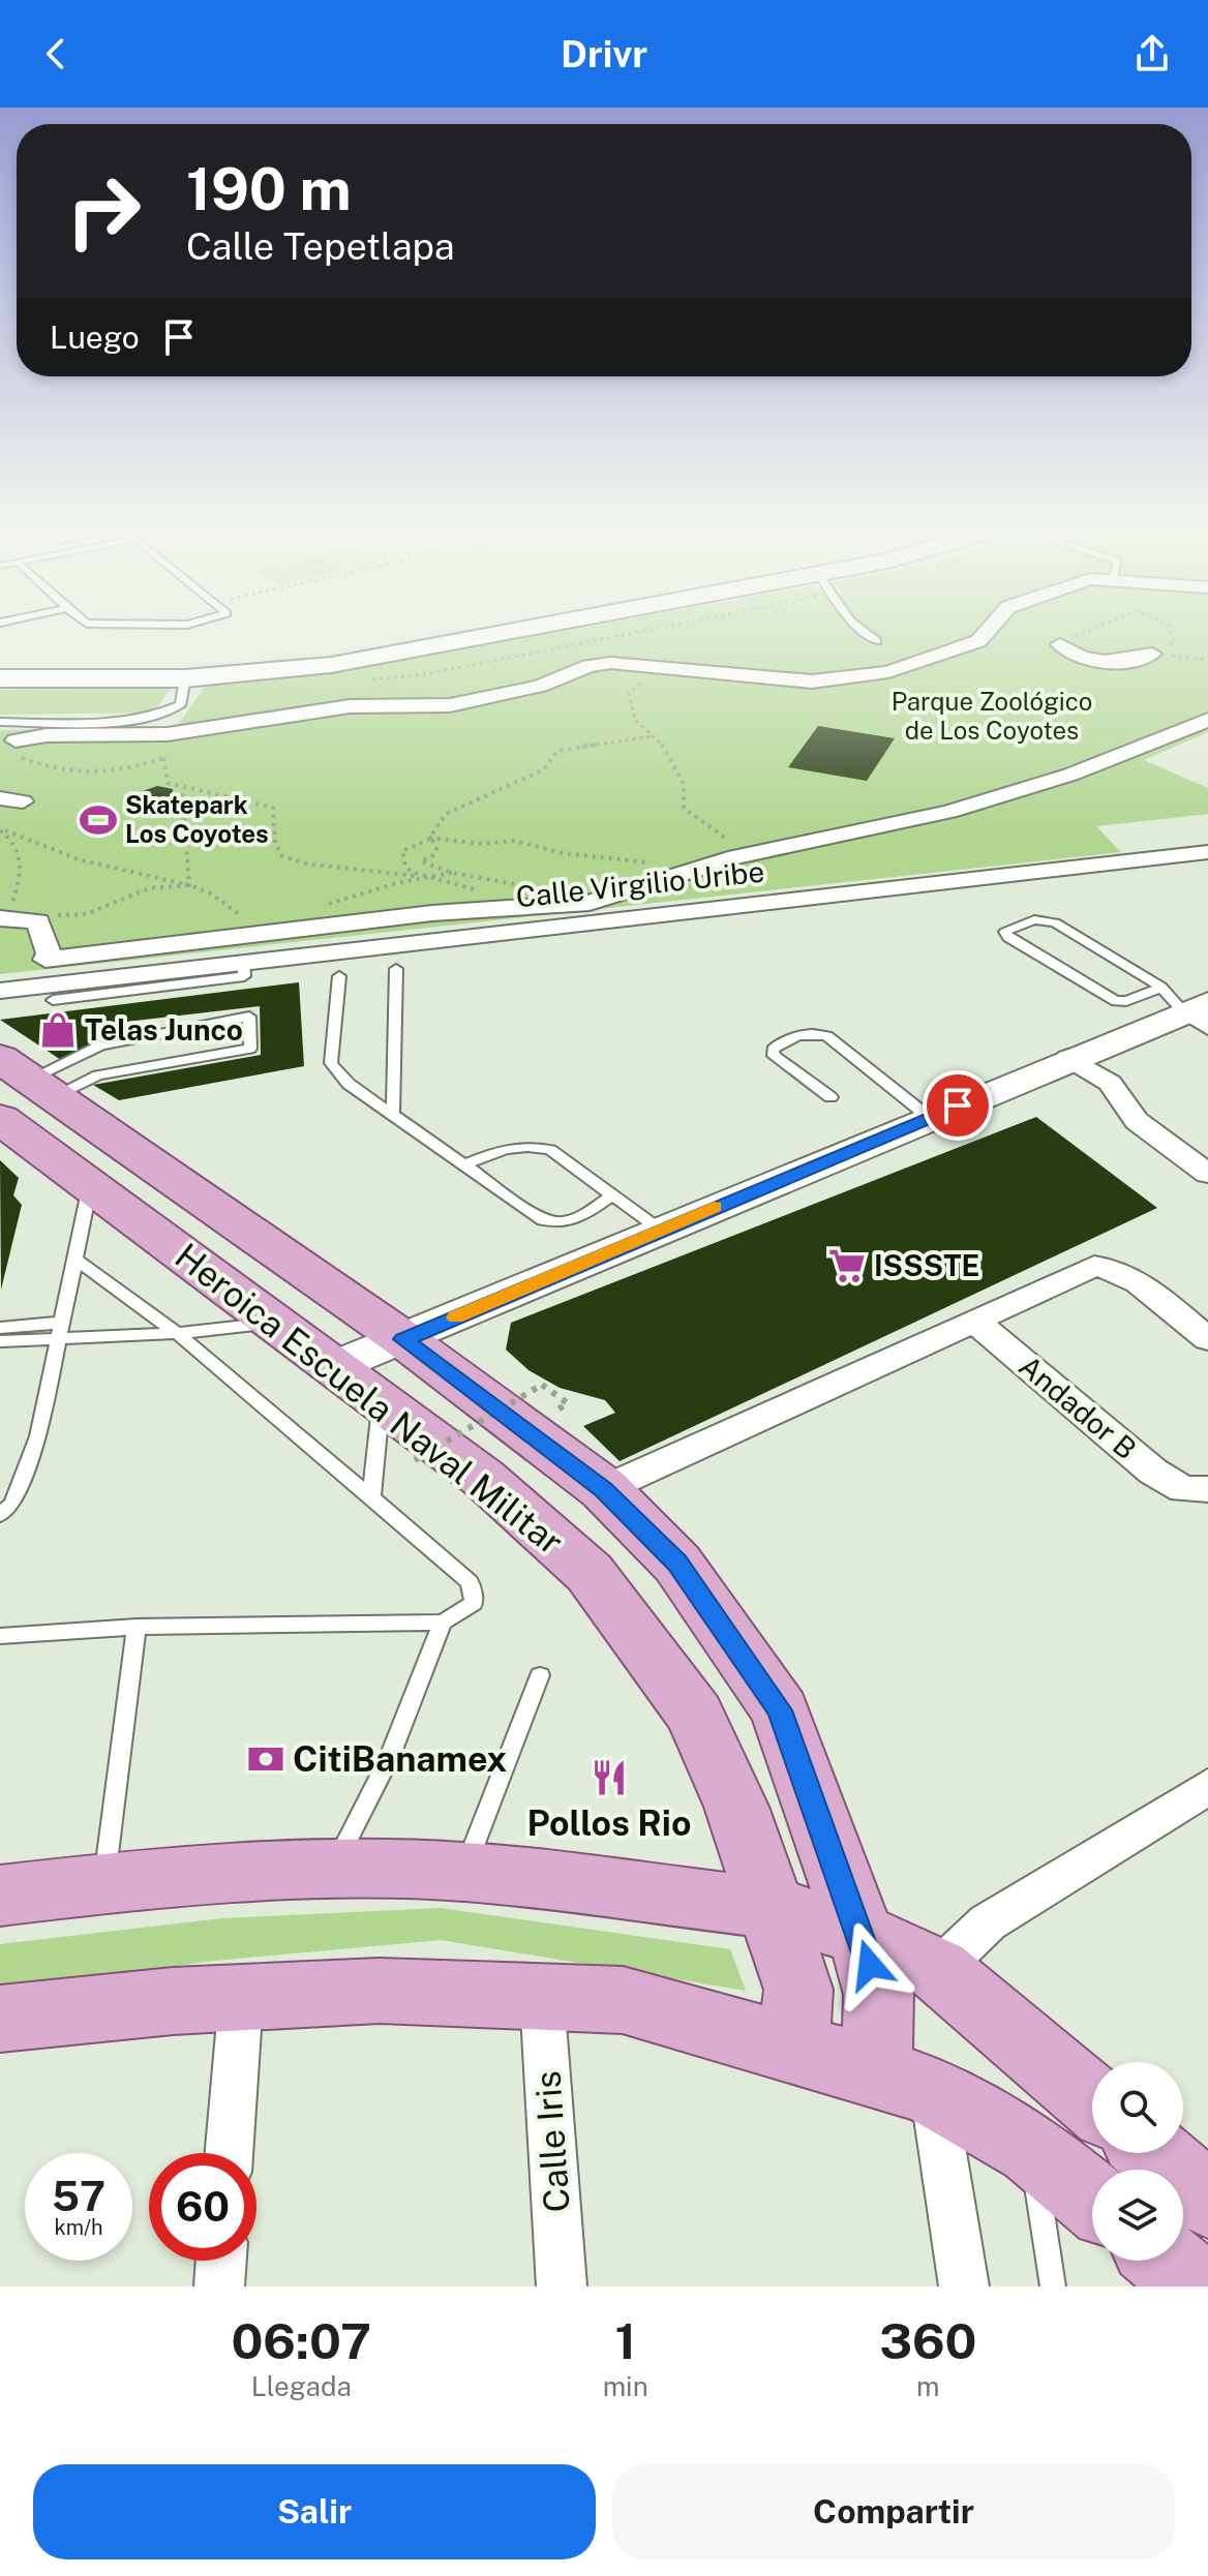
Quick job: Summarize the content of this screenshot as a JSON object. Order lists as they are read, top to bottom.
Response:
{
  "streets": {
    "main road": ["Heroica Escuela Naval Militar"],
    "street": ["Calle Virgilio Uribe", "Andador B", "Calle Iris"]
  },
  "parks": ["Parque Zoológico de Los Coyotes"],
  "places": {
    "sports": ["Skatepark Los Coyotes"],
    "shop": ["Telas Junco"],
    "supermarket": ["ISSSTE"],
    "bank": ["CitiBanamex"],
    "restaurant": ["Pollos Rio"]
  },
  "page": {
    "header": "Drivr",
    "turn": ["190 m", "Calle Tepetlapa"],
    "then": "Luego",
    "speed": "57 km/h",
    "limit": "60",
    "eta": [
      "06:07",
      "Llegada",
      "1",
      "min",
      "360",
      "m"
    ],
    "buttons": ["Salir", "Compartir"]
  }
}
